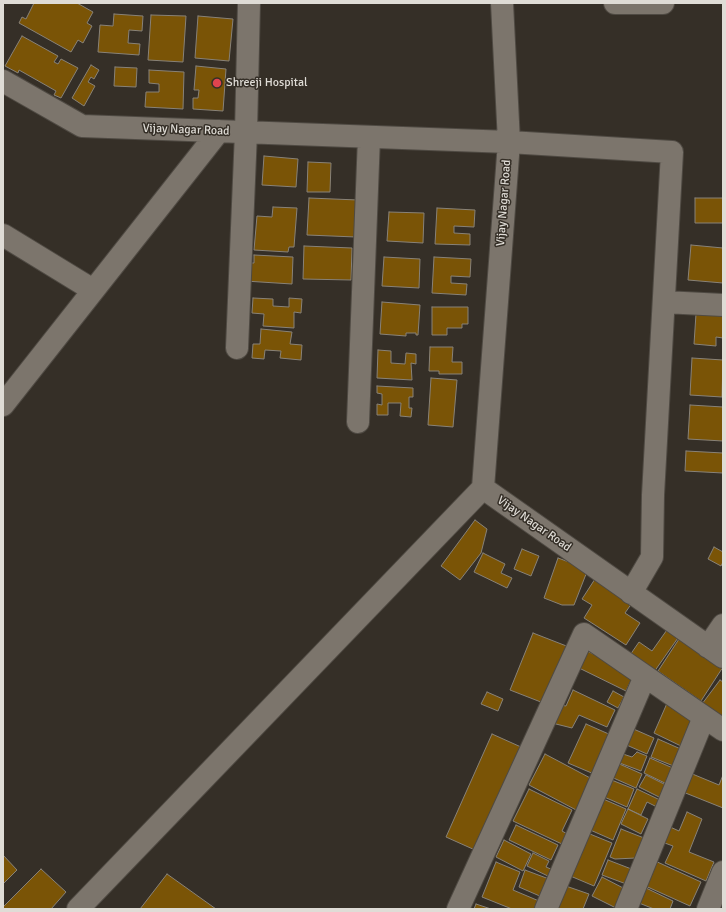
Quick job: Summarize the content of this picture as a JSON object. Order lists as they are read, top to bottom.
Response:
{
  "streets": {
    "street": ["Vijay Nagar Road"]
  },
  "places": ["Shreeji Hospital"]
}
